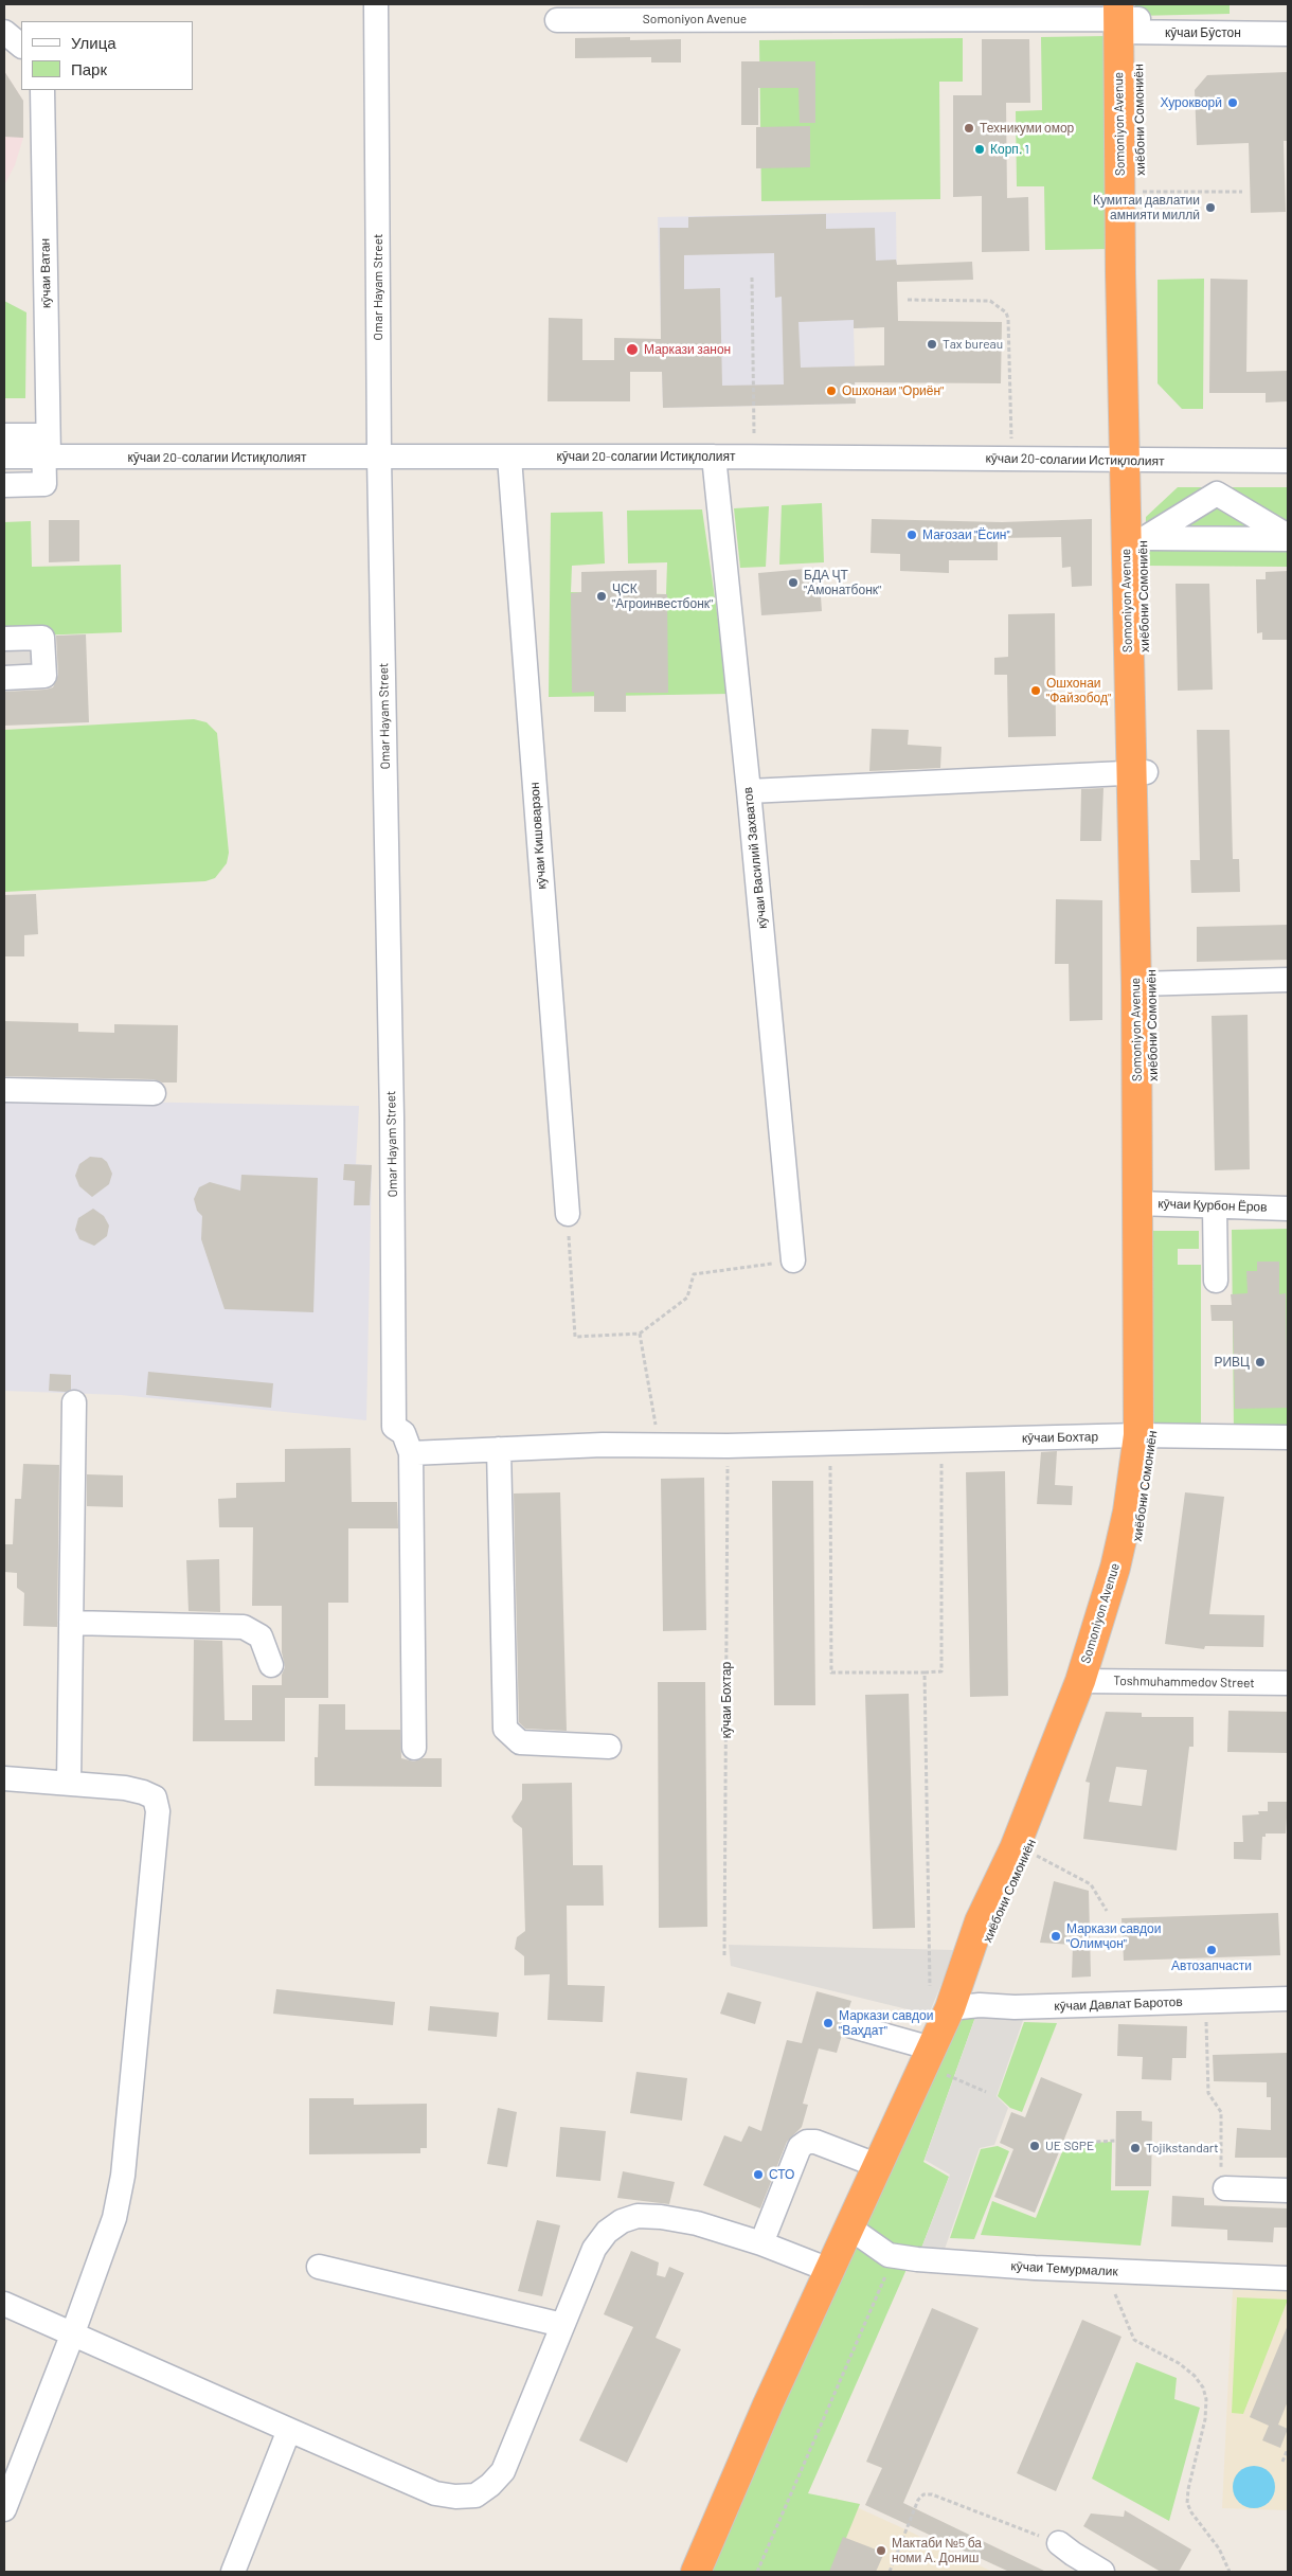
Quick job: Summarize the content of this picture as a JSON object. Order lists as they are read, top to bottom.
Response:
{
  "streets": {
    "highway": ["Somoniyon Avenue", "хиёбони Сомониён"],
    "street": [
      "кӯчаи Бӯстон",
      "кӯчаи Ватан",
      "Omar Hayam Street",
      "кӯчаи 20-солагии Истиқлолият",
      "кӯчаи Кишоварзон",
      "кӯчаи Василий Захватов",
      "кӯчаи Қурбон Ёров",
      "кӯчаи Бохтар",
      "Toshmuhammedov Street",
      "кӯчаи Давлат Баротов",
      "кӯчаи Темурмалик"
    ]
  },
  "crossings": [
    ["Somoniyon Avenue", "кӯчаи Бӯстон"],
    ["Somoniyon Avenue", "хиёбони Сомониён"],
    ["Somoniyon Avenue", "кӯчаи 20-солагии Истиқлолият"],
    ["Somoniyon Avenue", "кӯчаи Қурбон Ёров"],
    ["Somoniyon Avenue", "кӯчаи Бохтар"],
    ["Somoniyon Avenue", "Toshmuhammedov Street"],
    ["Somoniyon Avenue", "кӯчаи Давлат Баротов"],
    ["хиёбони Сомониён", "Toshmuhammedov Street"],
    ["хиёбони Сомониён", "кӯчаи Давлат Баротов"],
    ["кӯчаи Ватан", "кӯчаи 20-солагии Истиқлолият"],
    ["Omar Hayam Street", "кӯчаи 20-солагии Истиқлолият"],
    ["Omar Hayam Street", "кӯчаи Бохтар"],
    ["кӯчаи 20-солагии Истиқлолият", "кӯчаи Кишоварзон"],
    ["кӯчаи 20-солагии Истиқлолият", "кӯчаи Василий Захватов"]
  ],
  "places": [
    "Хурокворӣ",
    "Техникуми омор",
    "Корп. 1",
    "Кумитаи давлатии амнияти миллӣ",
    "Tax bureau",
    "Маркази занон",
    "Ошхонаи \"Ориён\"",
    "Мағозаи \"Ёсин\"",
    "БДА ҶТ \"Амонатбонк\"",
    "ҶСК \"Агроинвестбонк\"",
    "Ошхонаи \"Файзобод\"",
    "РИВЦ",
    "Маркази савдои \"Олимҷон\"",
    "Автозапчасти",
    "Маркази савдои \"Ваҳдат\"",
    "UE SGPE",
    "Tojikstandart",
    "СТО",
    "Мактаби №5 ба номи А. Дониш"
  ],
  "legend": ["Улица", "Парк"]
}
